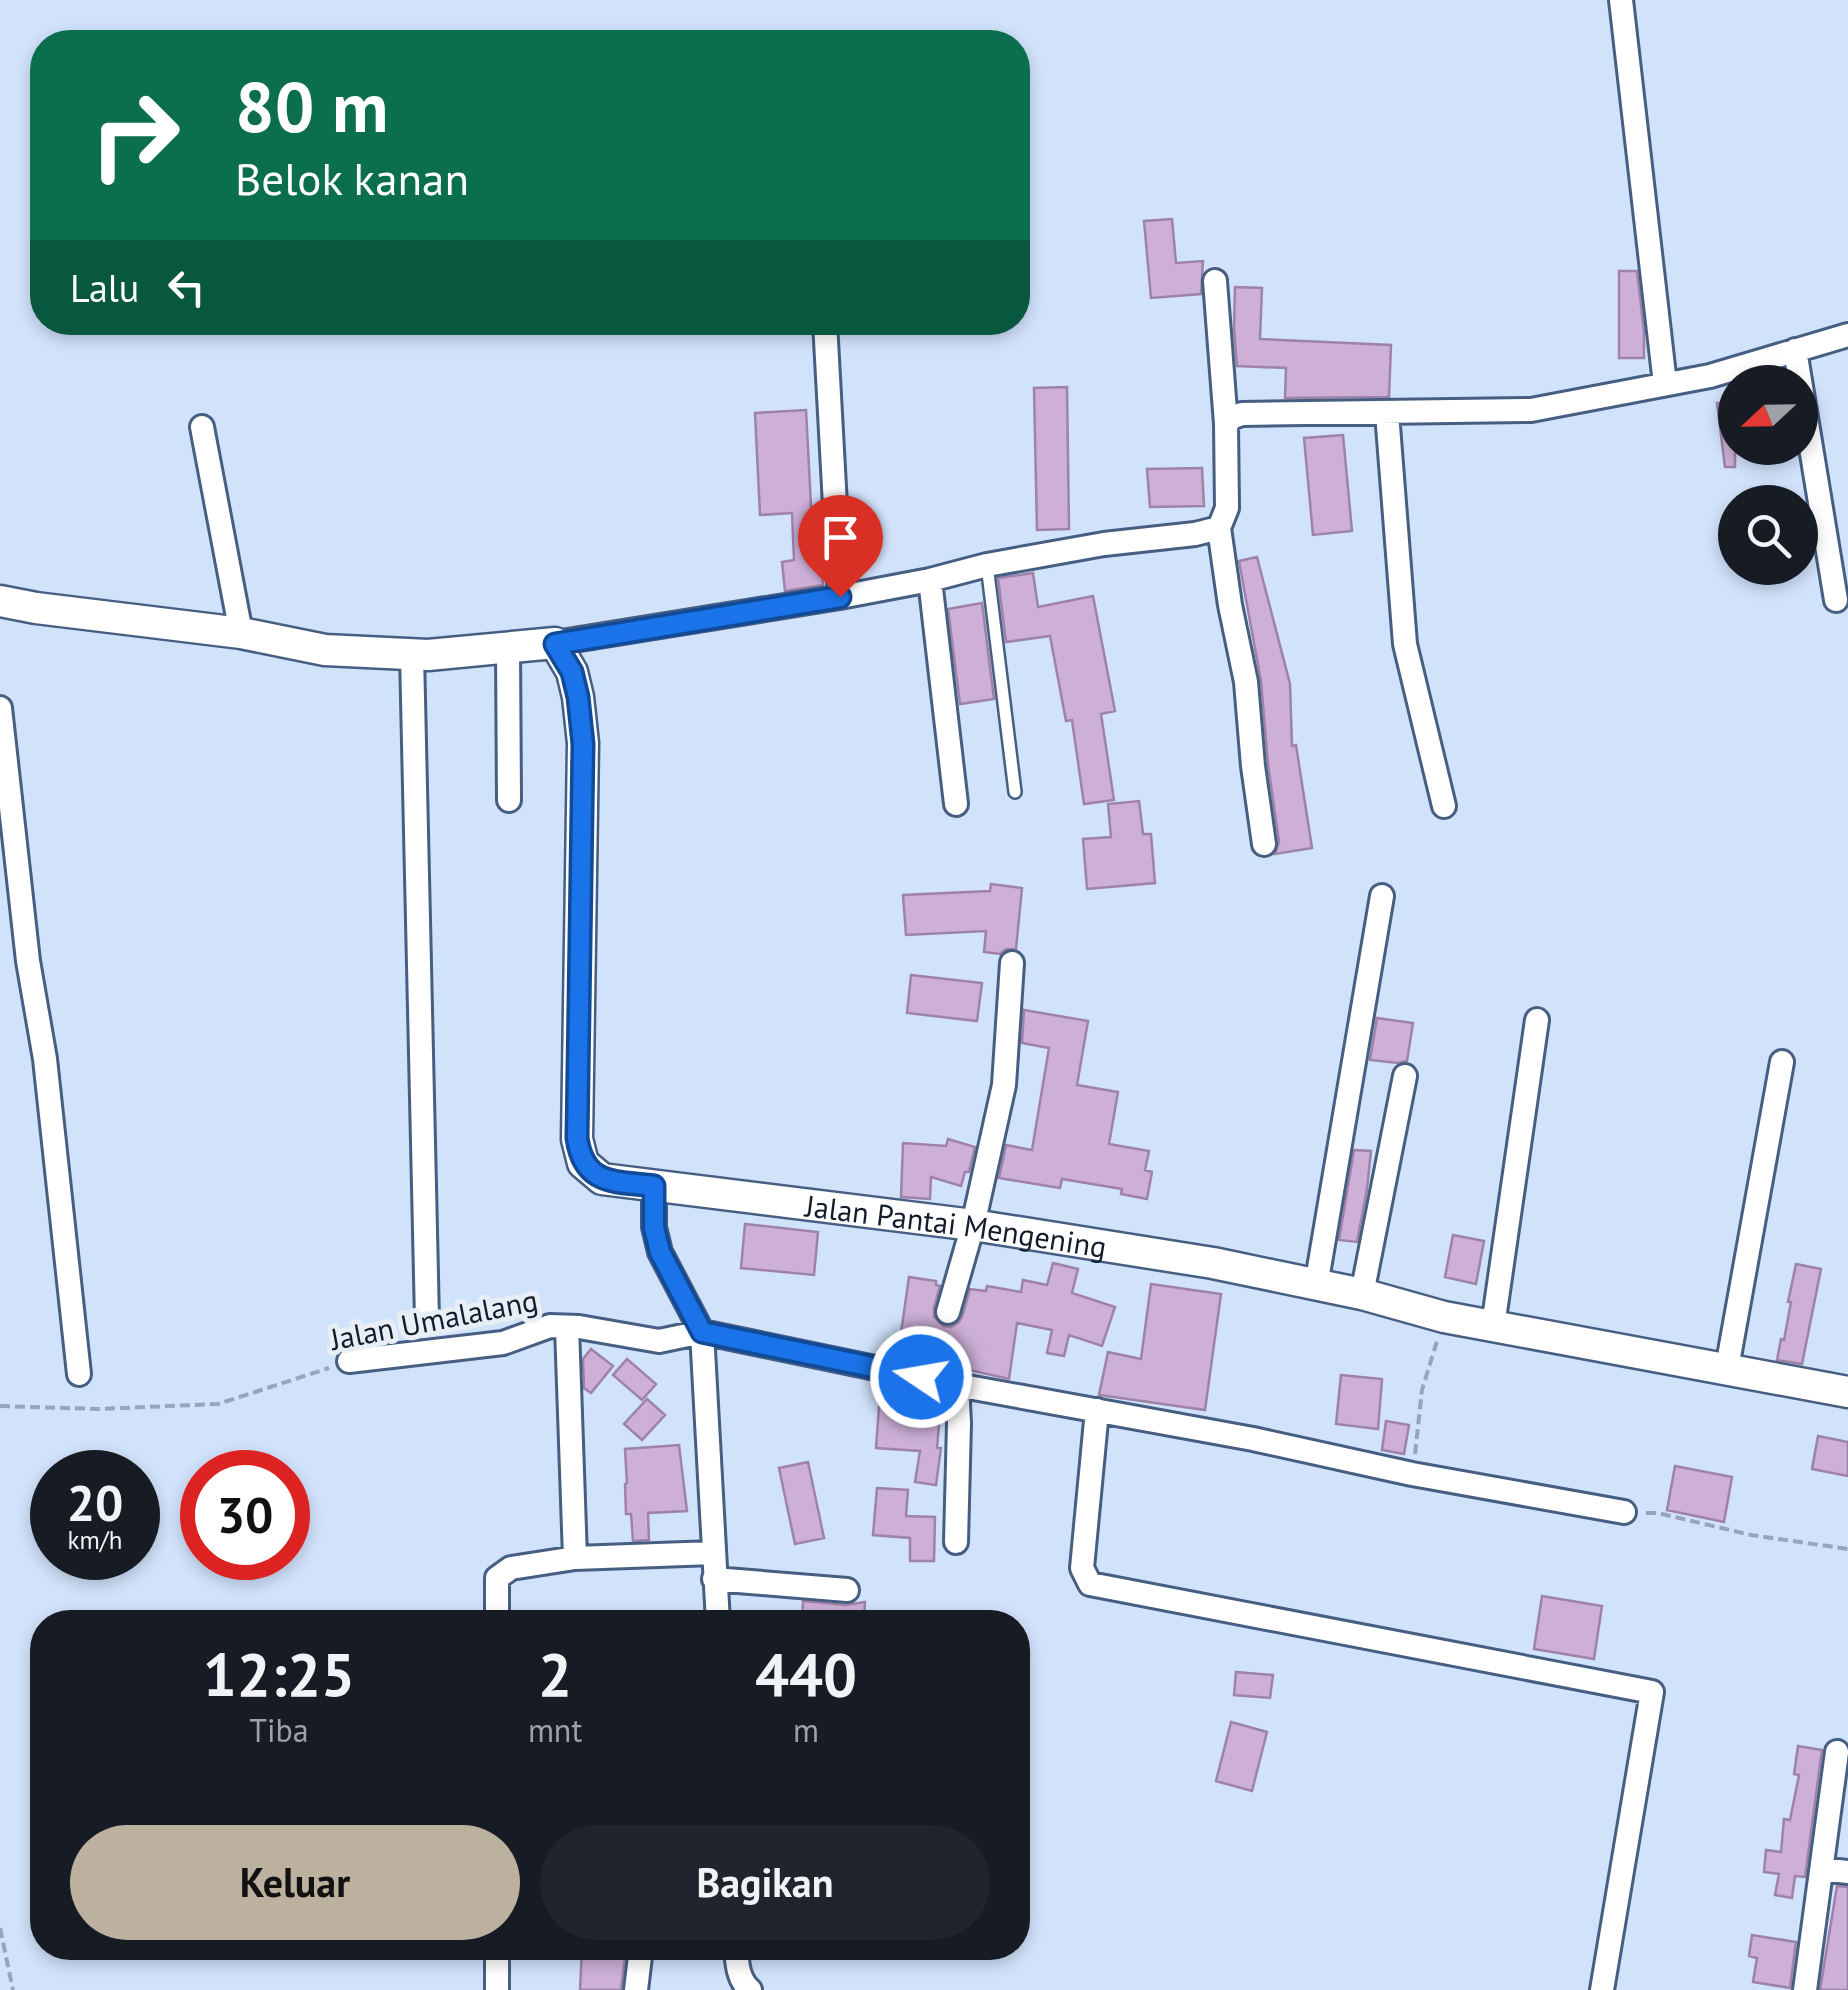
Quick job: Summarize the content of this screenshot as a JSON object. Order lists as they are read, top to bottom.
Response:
{
  "streets": {
    "street": ["Jalan Pantai Mengening", "Jalan Umalalang"]
  },
  "north": "left",
  "page": {
    "turn": ["80 m", "Belok kanan"],
    "then": "Lalu",
    "speed": "20 km/h",
    "limit": "30",
    "eta": [
      "12:25",
      "Tiba",
      "2",
      "mnt",
      "440",
      "m"
    ],
    "buttons": ["Keluar", "Bagikan"]
  }
}
